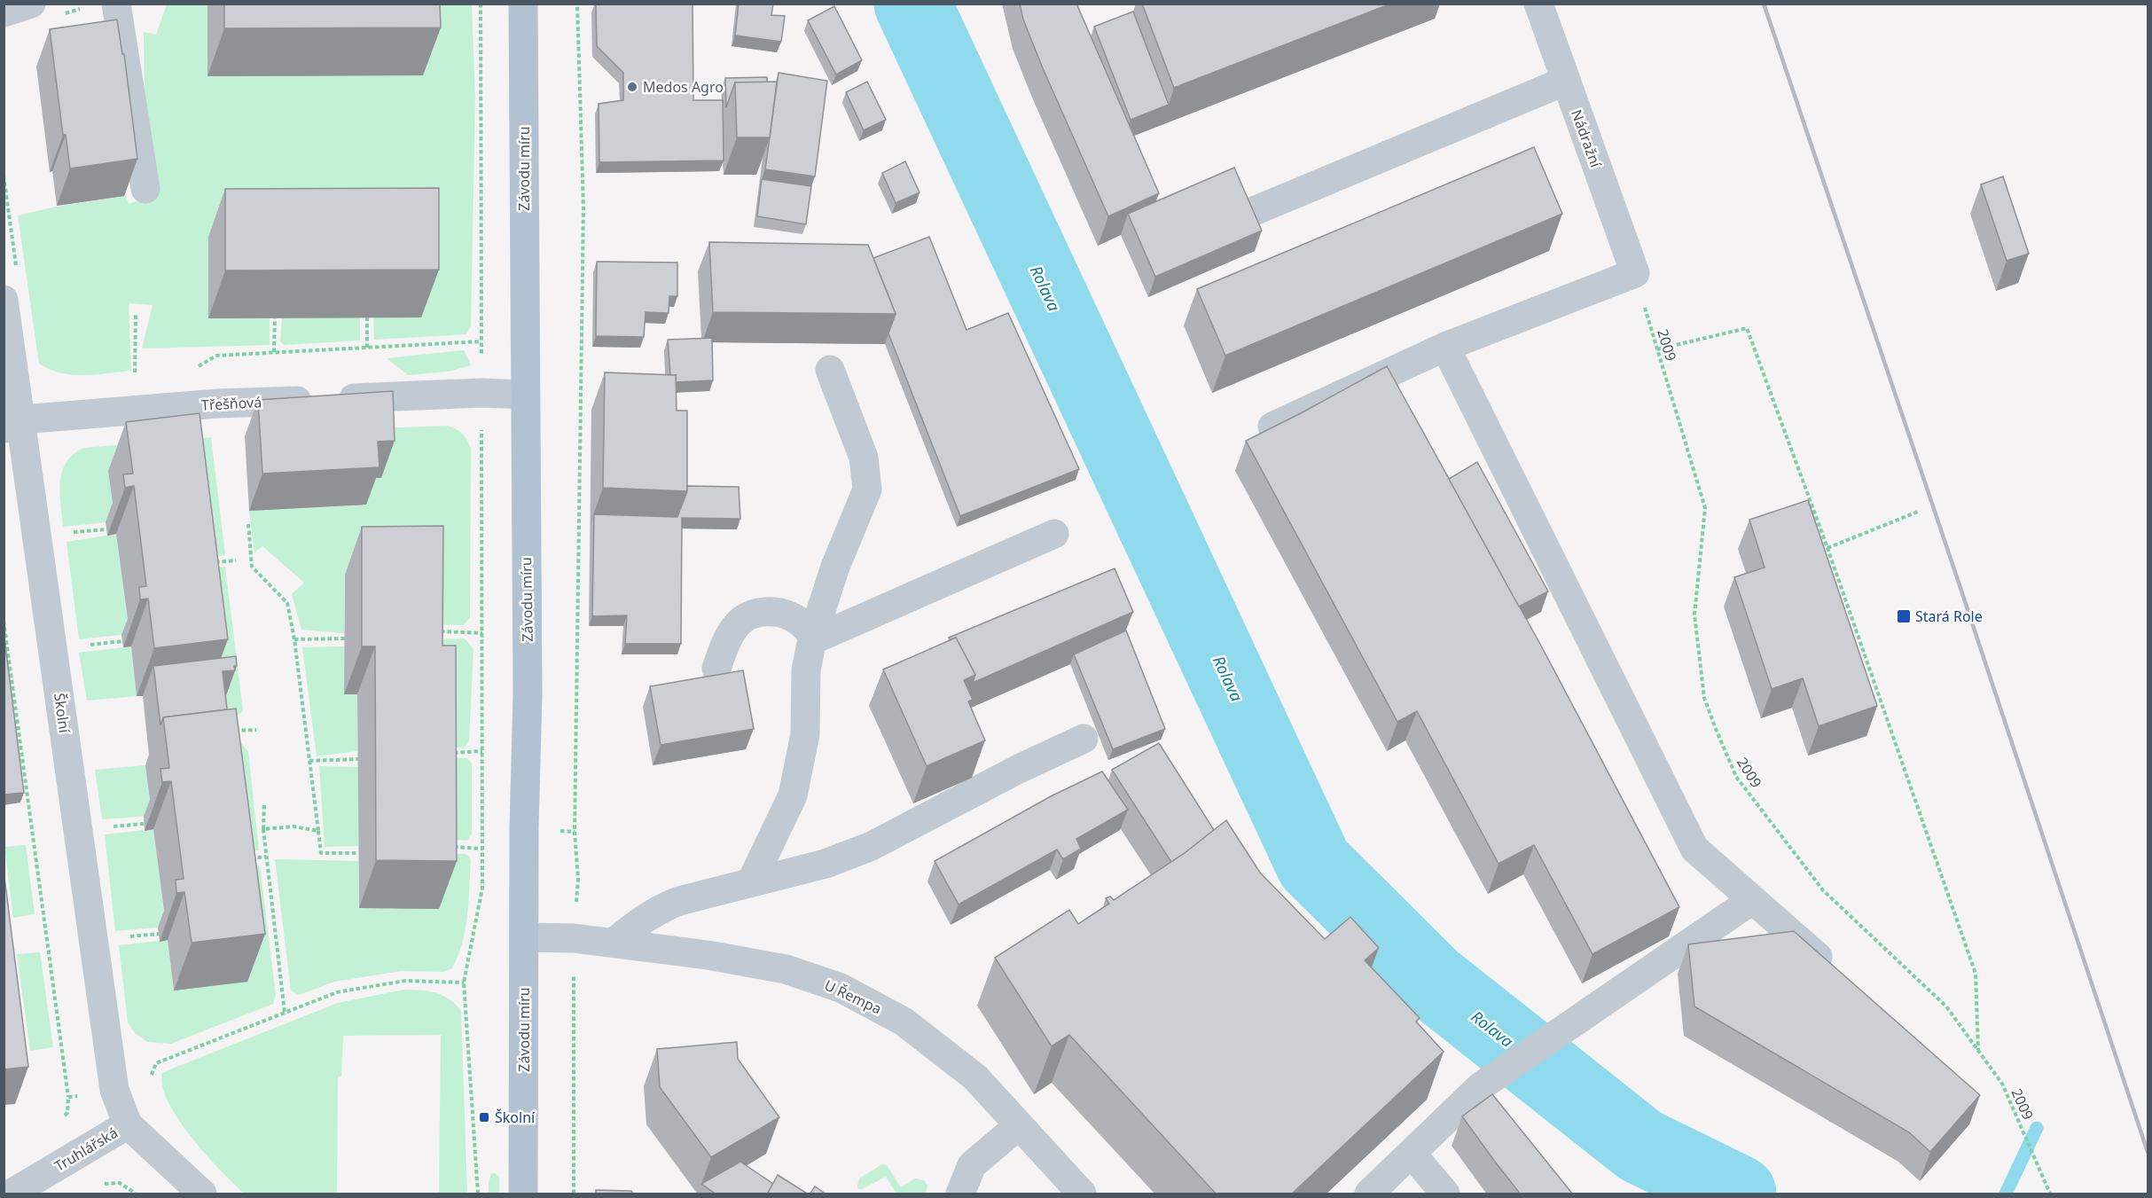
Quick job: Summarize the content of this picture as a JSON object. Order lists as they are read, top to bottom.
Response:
{
  "streets": {
    "main road": ["Závodu míru"],
    "street": [
      "Nádražní",
      "Třešňová",
      "Školní",
      "U Řempa",
      "Truhlářská"
    ],
    "path": ["2009"]
  },
  "crossings": [
    ["Nádražní", "2009"],
    ["Závodu míru", "Třešňová"],
    ["Závodu míru", "U Řempa"],
    ["Třešňová", "Školní"],
    ["Školní", "Truhlářská"]
  ],
  "water": ["Rolava"],
  "places": {
    "other": ["Medos Agro"],
    "transit": ["Stará Role", "Školní"]
  }
}
